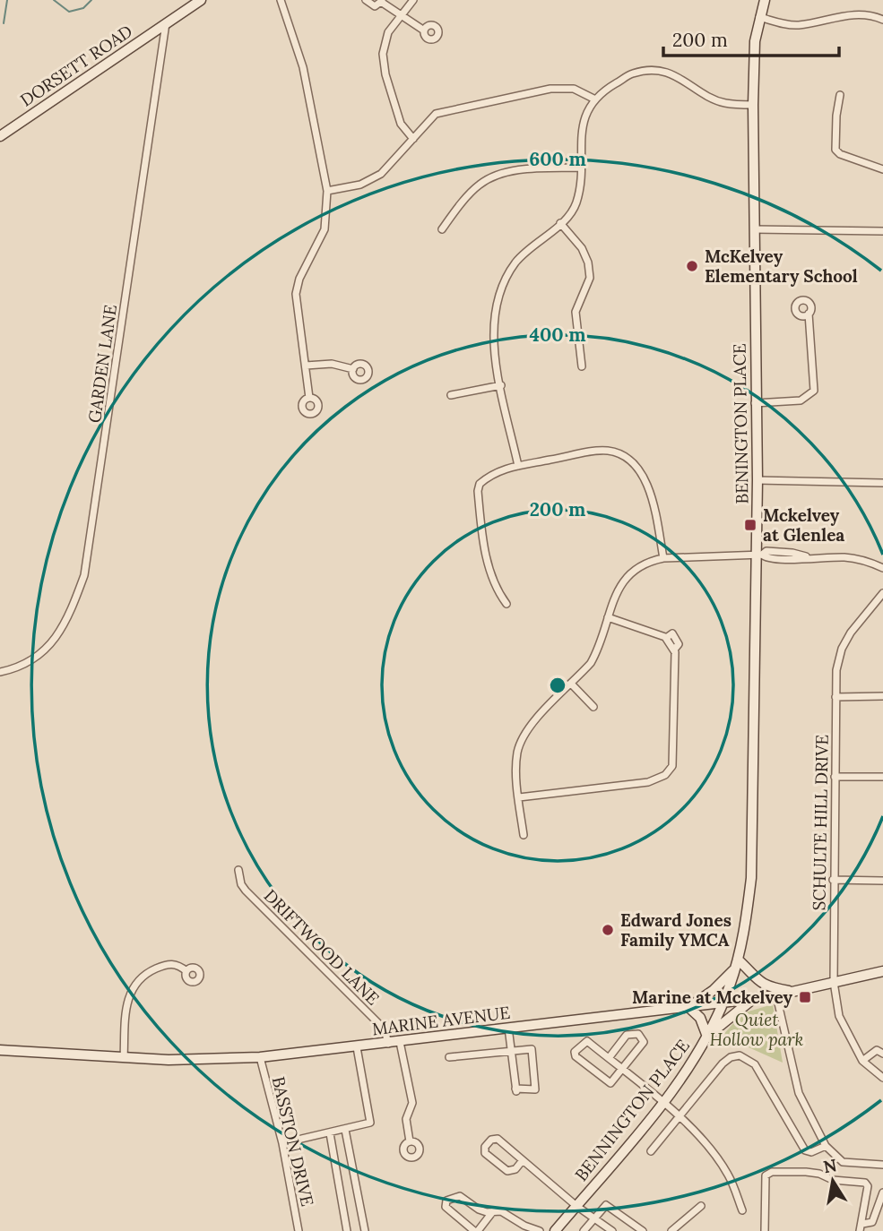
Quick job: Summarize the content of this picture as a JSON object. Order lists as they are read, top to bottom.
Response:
{
  "streets": {
    "main road": [
      "DORSETT ROAD",
      "BENINGTON PLACE",
      "MARINE AVENUE",
      "BENNINGTON PLACE"
    ],
    "street": [
      "GARDEN LANE",
      "SCHULTE HILL DRIVE",
      "DRIFTWOOD LANE",
      "BASSTON DRIVE"
    ]
  },
  "crossings": [
    ["DORSETT ROAD", "GARDEN LANE"],
    ["BENINGTON PLACE", "BENNINGTON PLACE"],
    ["SCHULTE HILL DRIVE", "MARINE AVENUE"],
    ["DRIFTWOOD LANE", "MARINE AVENUE"],
    ["MARINE AVENUE", "BENNINGTON PLACE"],
    ["MARINE AVENUE", "BASSTON DRIVE"]
  ],
  "parks": ["Quiet Hollow park"],
  "places": {
    "other": ["McKelvey Elementary School", "Edward Jones Family YMCA"],
    "transit": ["Mckelvey at Glenlea", "Marine at Mckelvey"]
  },
  "scale_bar": "200 m",
  "north": "top",
  "rings": ["600 m", "400 m", "200 m"]
}
